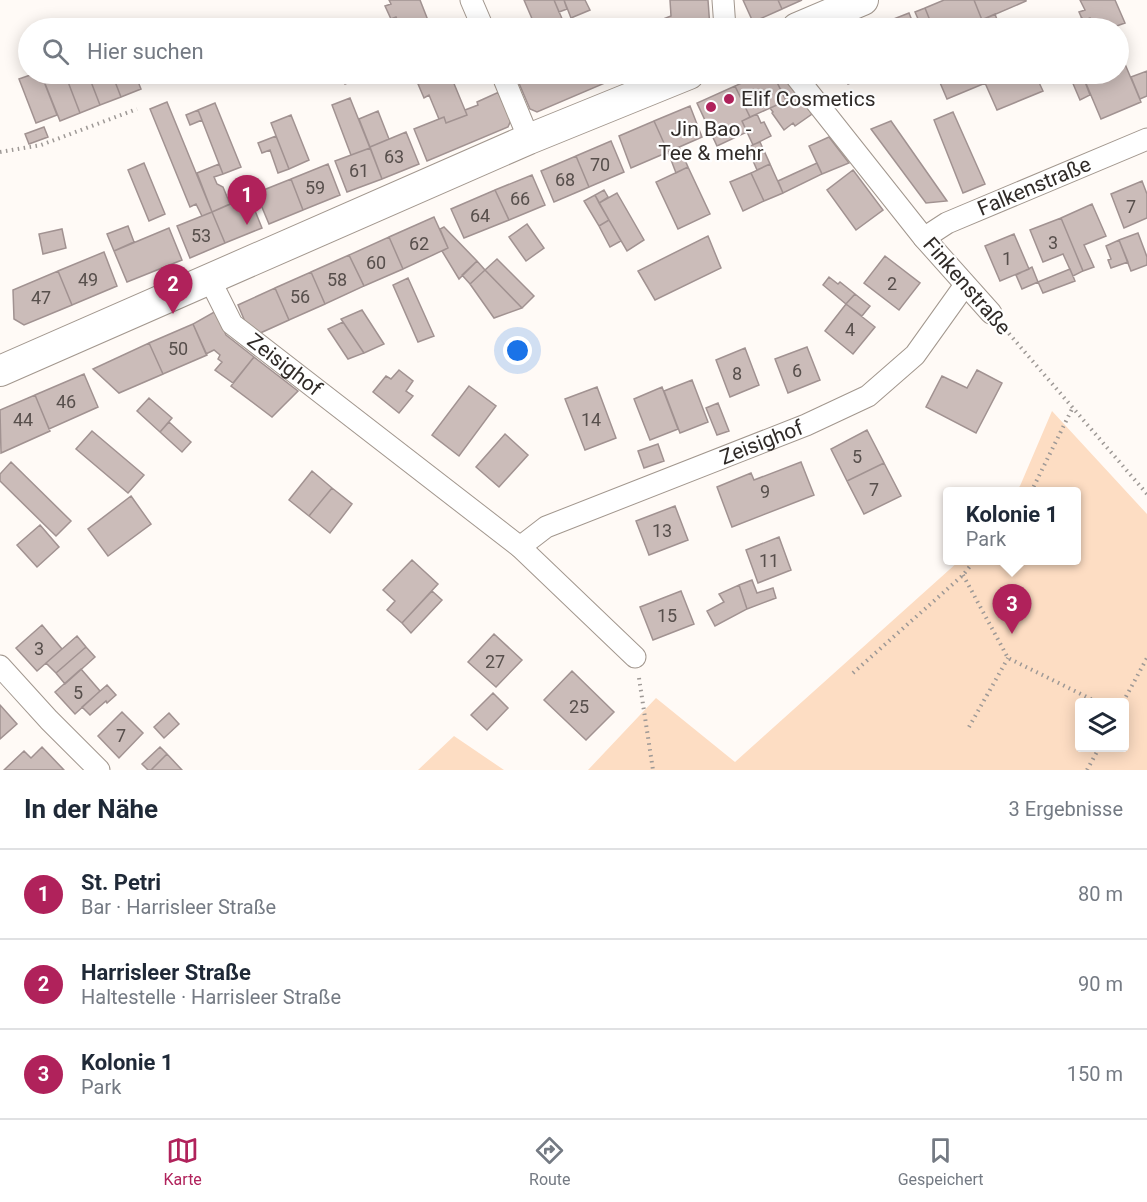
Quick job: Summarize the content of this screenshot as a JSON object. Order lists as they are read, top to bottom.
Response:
{
  "streets": {
    "street": ["Falkenstraße", "Finkenstraße", "Zeisighof"]
  },
  "crossings": [
    ["Falkenstraße", "Finkenstraße"],
    ["Finkenstraße", "Zeisighof"]
  ],
  "places": ["Elif Cosmetics", "Jin Bao - Tee & mehr"],
  "house_numbers": [
    "63",
    "70",
    "61",
    "68",
    "59",
    "66",
    "7",
    "64",
    "53",
    "3",
    "62",
    "1",
    "60",
    "49",
    "58",
    "2",
    "56",
    "47",
    "4",
    "50",
    "6",
    "8",
    "46",
    "44",
    "14",
    "5",
    "7",
    "9",
    "13",
    "11",
    "15",
    "3",
    "27",
    "5",
    "25",
    "7"
  ],
  "page": {
    "search": "Hier suchen",
    "pins": ["1", "2", "3"],
    "popup": ["Kolonie 1", "Park"],
    "heading": ["In der Nähe", "3 Ergebnisse"],
    "list": [
      {
        "mark": "1",
        "name": "St. Petri",
        "note": "Bar · Harrisleer Straße",
        "value": "80 m"
      },
      {
        "mark": "2",
        "name": "Harrisleer Straße",
        "note": "Haltestelle · Harrisleer Straße",
        "value": "90 m"
      },
      {
        "mark": "3",
        "name": "Kolonie 1",
        "note": "Park",
        "value": "150 m"
      }
    ],
    "nav": ["Karte", "Route", "Gespeichert"]
  }
}
